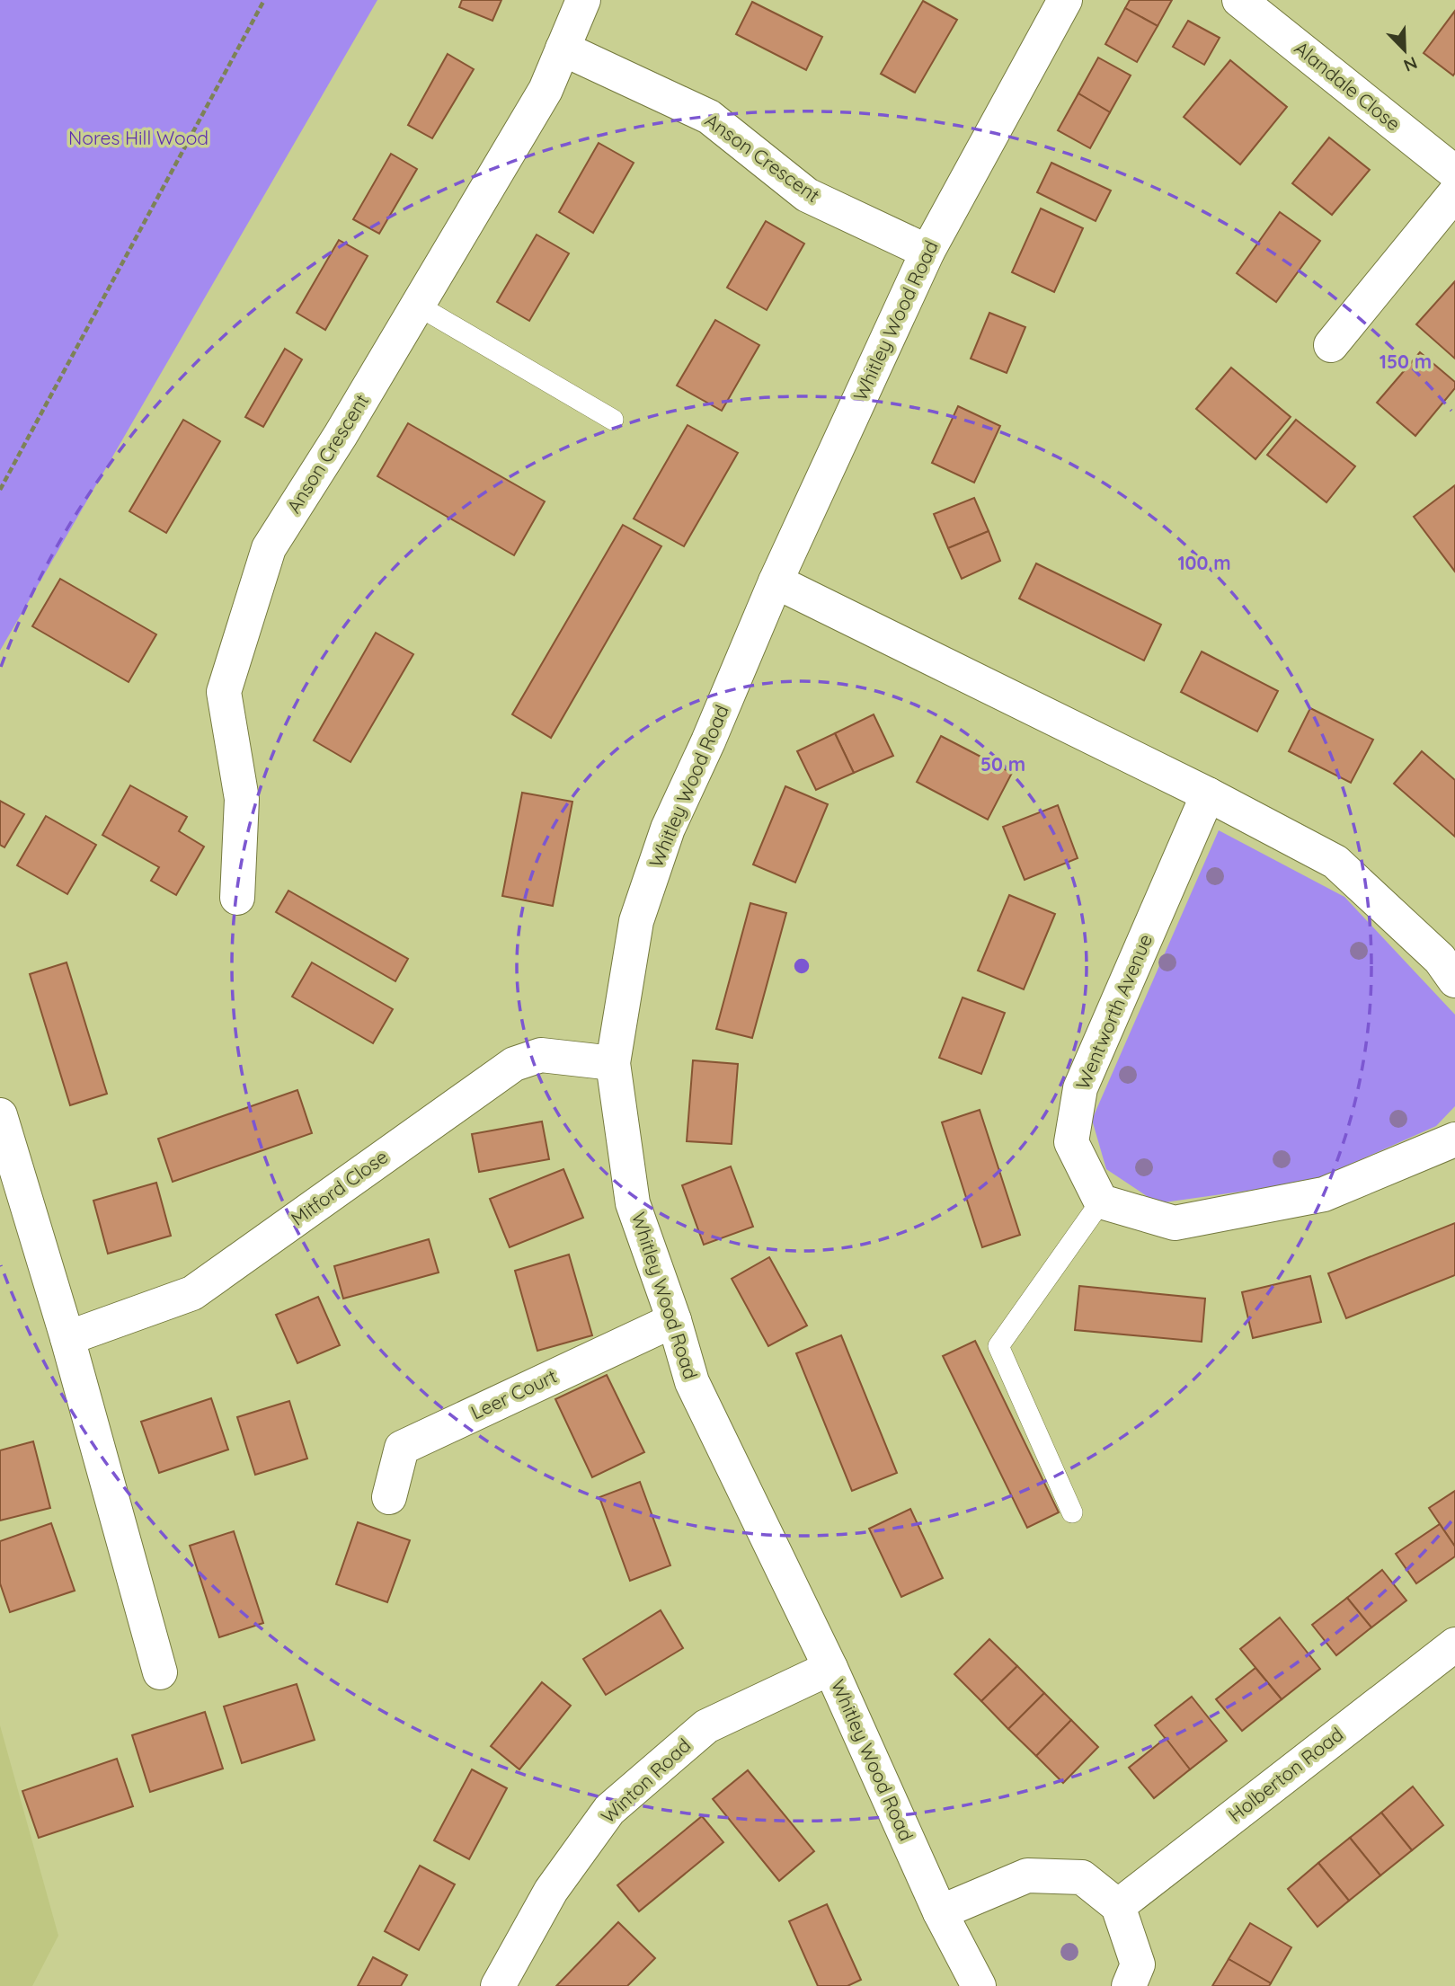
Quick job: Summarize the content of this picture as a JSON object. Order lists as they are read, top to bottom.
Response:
{
  "streets": {
    "street": [
      "Alandale Close",
      "Anson Crescent",
      "Whitley Wood Road",
      "Wentworth Avenue",
      "Mitford Close",
      "Leer Court",
      "Holberton Road",
      "Winton Road"
    ]
  },
  "crossings": [
    ["Anson Crescent", "Whitley Wood Road"],
    ["Whitley Wood Road", "Mitford Close"],
    ["Whitley Wood Road", "Leer Court"],
    ["Whitley Wood Road", "Winton Road"]
  ],
  "parks": ["Nores Hill Wood"],
  "north": "bottom right",
  "rings": ["150 m", "100 m", "50 m"]
}
